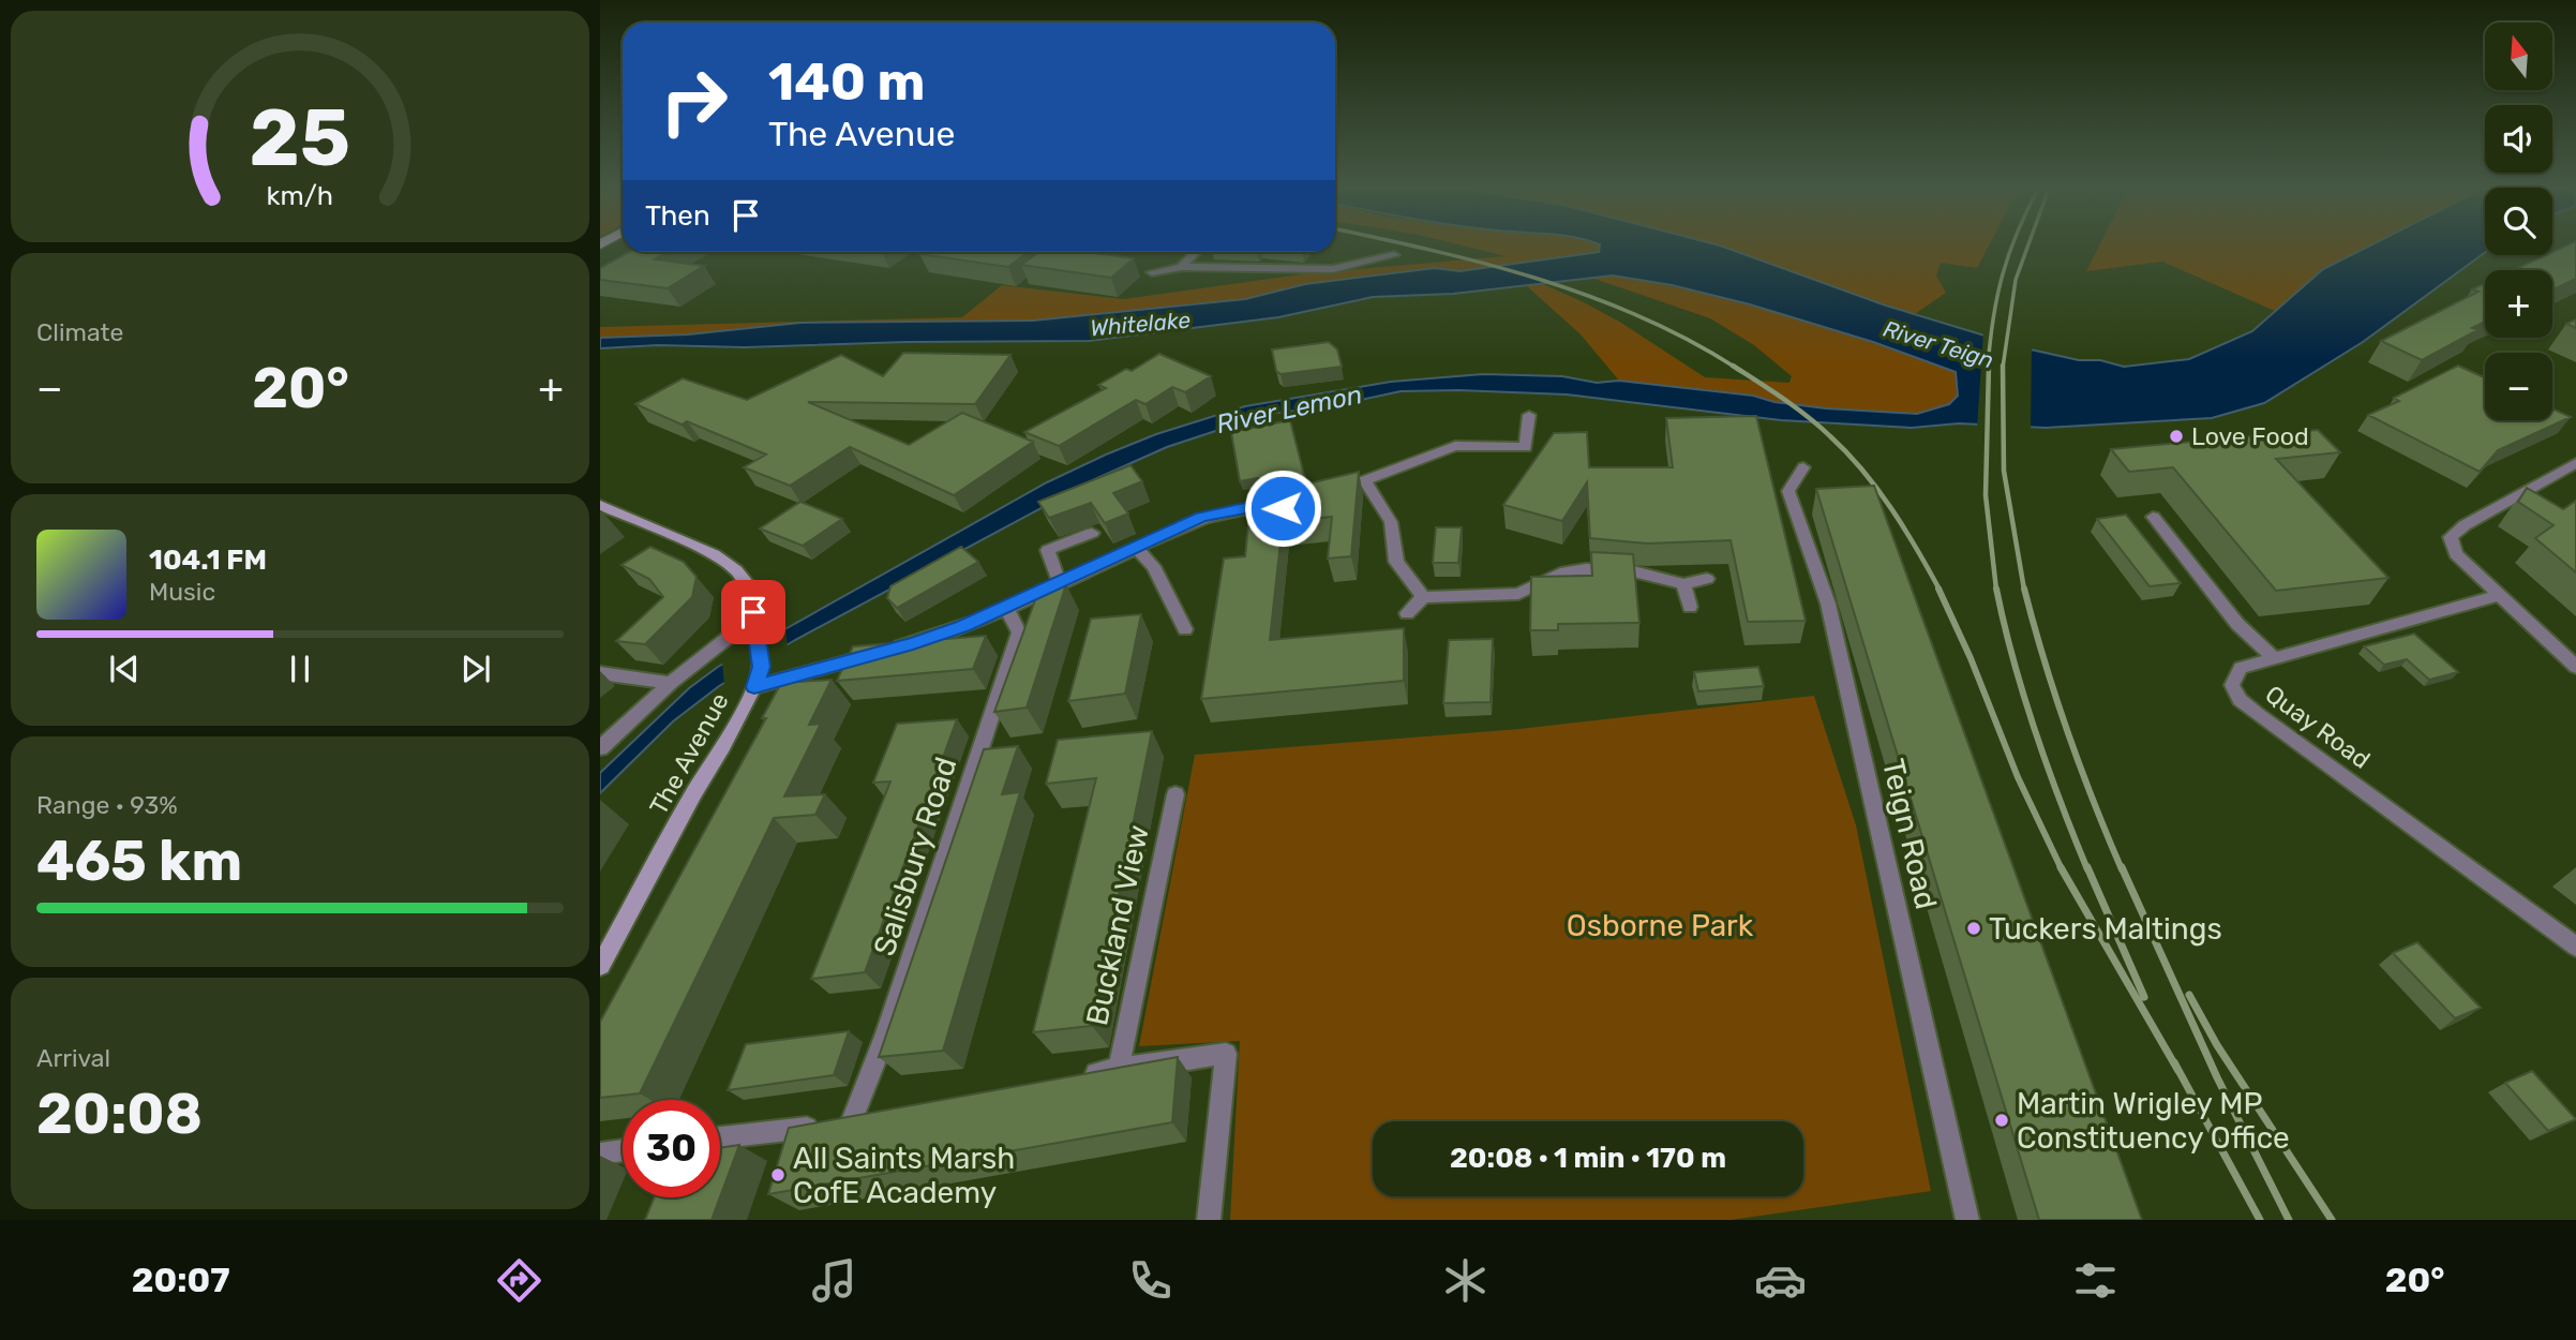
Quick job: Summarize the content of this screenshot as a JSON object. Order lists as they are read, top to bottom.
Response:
{
  "streets": {
    "main road": ["The Avenue"],
    "street": [
      "Quay Road",
      "Teign Road",
      "Salisbury Road",
      "Buckland View"
    ]
  },
  "water": ["Whitelake", "River Teign", "River Lemon"],
  "parks": ["Osborne Park"],
  "places": [
    "Love Food",
    "Tuckers Maltings",
    "Martin Wrigley MP Constituency Office",
    "All Saints Marsh CofE Academy"
  ],
  "north": "top",
  "page": {
    "map_buttons": ["+", "−"],
    "turn": ["140 m", "The Avenue"],
    "then": "Then",
    "tile": [
      "Climate",
      ["Range · 93%", "465 km"],
      ["Arrival", "20:08"]
    ],
    "heat": ["−", "20°", "+"],
    "song": ["104.1 FM", "Music"],
    "limit": "30",
    "trip": "20:08 · 1 min · 170 m",
    "tabs": ["20:07", "20°"],
    "gauge": ["25", "km/h"]
  }
}
